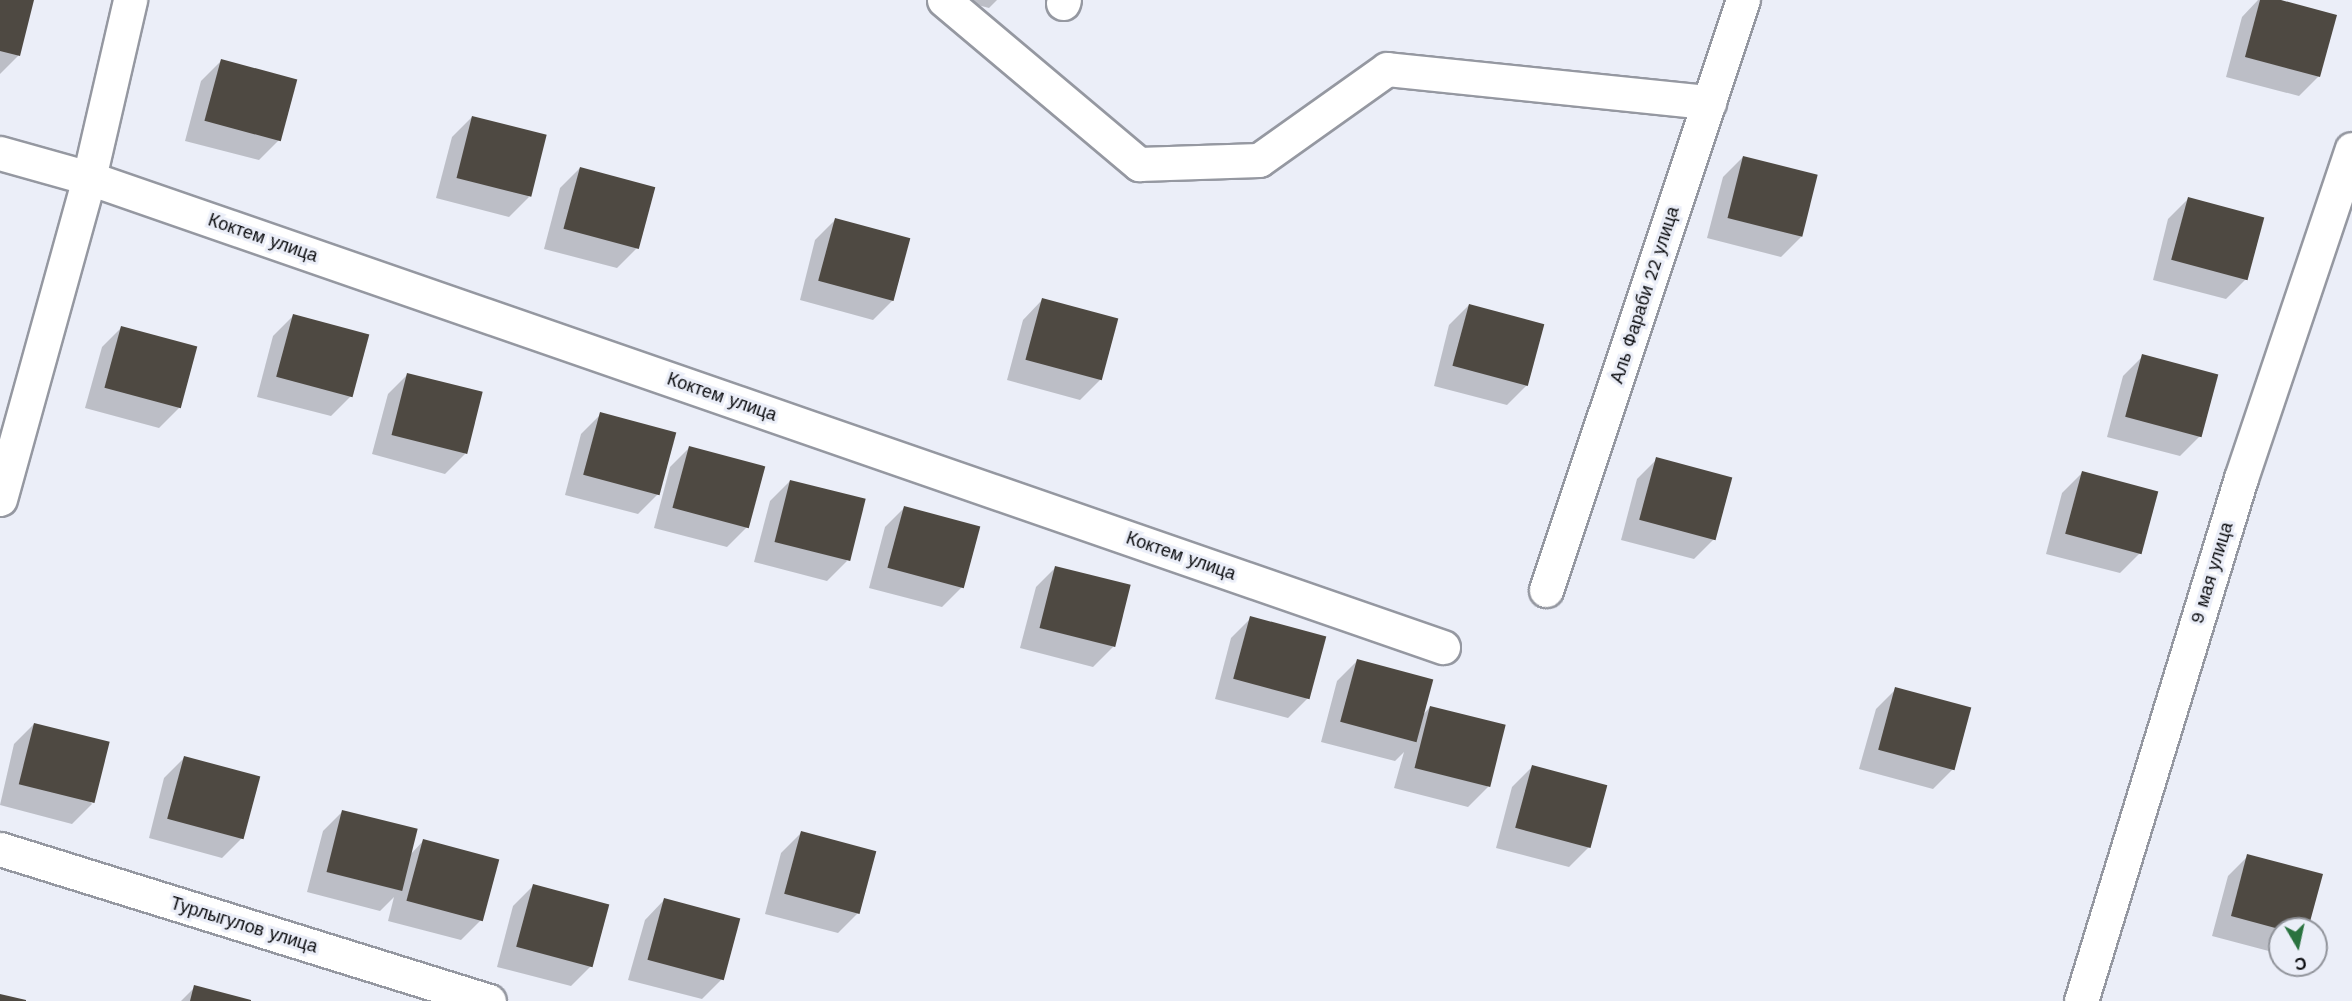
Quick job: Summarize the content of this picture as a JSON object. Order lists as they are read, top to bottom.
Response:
{
  "streets": {
    "street": [
      "Коктем улица",
      "Аль Фараби 22 улица",
      "9 мая улица",
      "Турлыгулов улица"
    ]
  },
  "north": "bottom"
}
